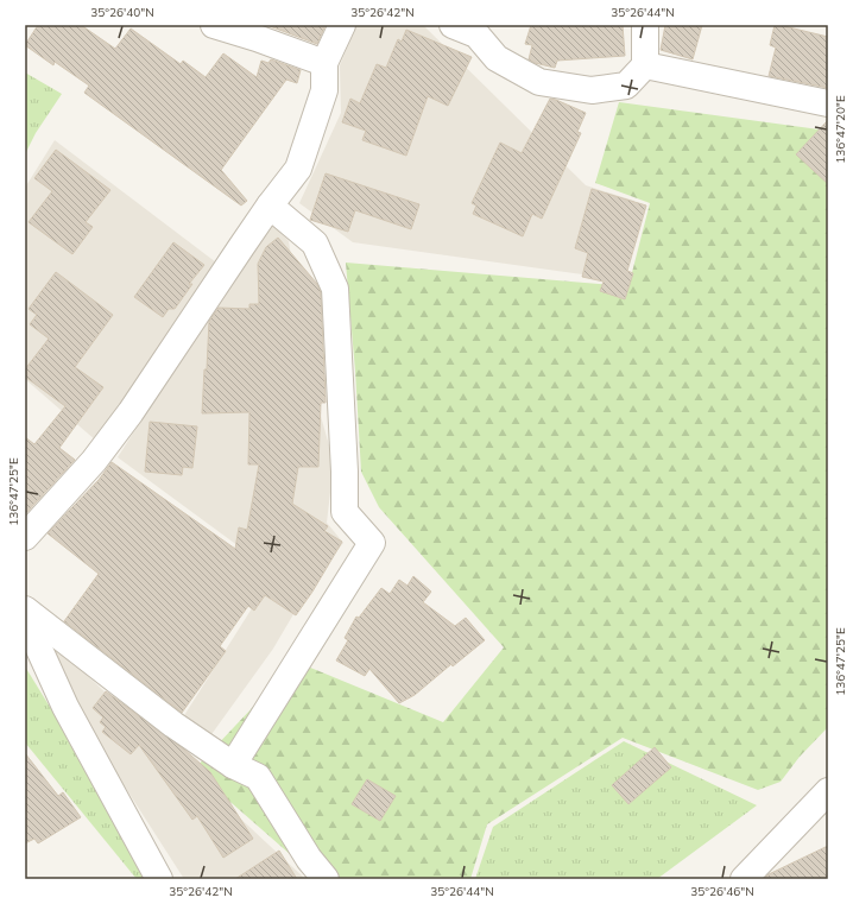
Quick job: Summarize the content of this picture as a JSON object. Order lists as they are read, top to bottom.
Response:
{
  "coordinates": [
    "35°26'40\"N",
    "35°26'42\"N",
    "35°26'44\"N",
    "136°47'20\"E",
    "136°47'25\"E",
    "35°26'46\"N"
  ]
}
